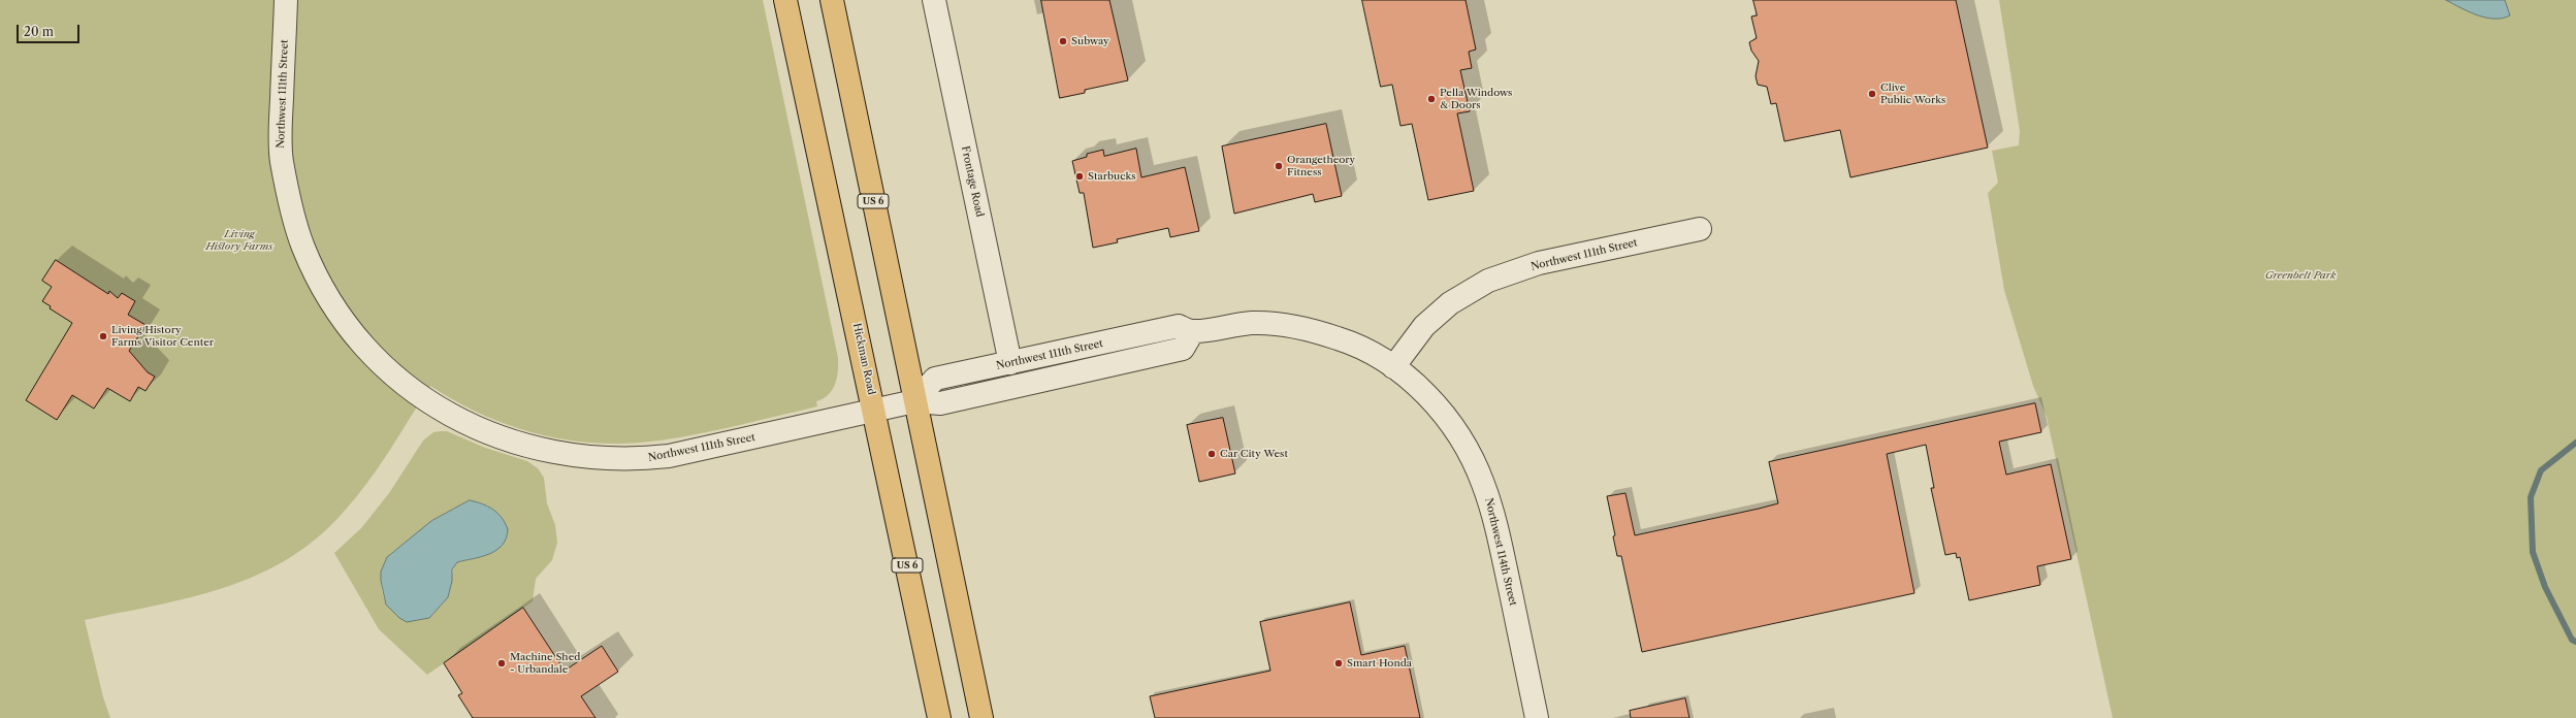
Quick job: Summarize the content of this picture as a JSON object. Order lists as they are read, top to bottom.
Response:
{
  "streets": {
    "main road": ["US 6", "Hickman Road"],
    "street": ["Northwest 111th Street", "Frontage Road", "Northwest 114th Street"]
  },
  "crossings": [
    ["Northwest 111th Street", "Frontage Road"],
    ["Northwest 111th Street", "US 6"],
    ["Northwest 111th Street", "Hickman Road"],
    ["Northwest 111th Street", "Northwest 114th Street"]
  ],
  "parks": ["Living History Farms", "Greenbelt Park"],
  "places": [
    "Subway",
    "Clive Public Works",
    "Pella Windows & Doors",
    "Orangetheory Fitness",
    "Starbucks",
    "Living History Farms Visitor Center",
    "Car City West",
    "Machine Shed - Urbandale",
    "Smart Honda"
  ],
  "scale_bar": "20 m"
}
